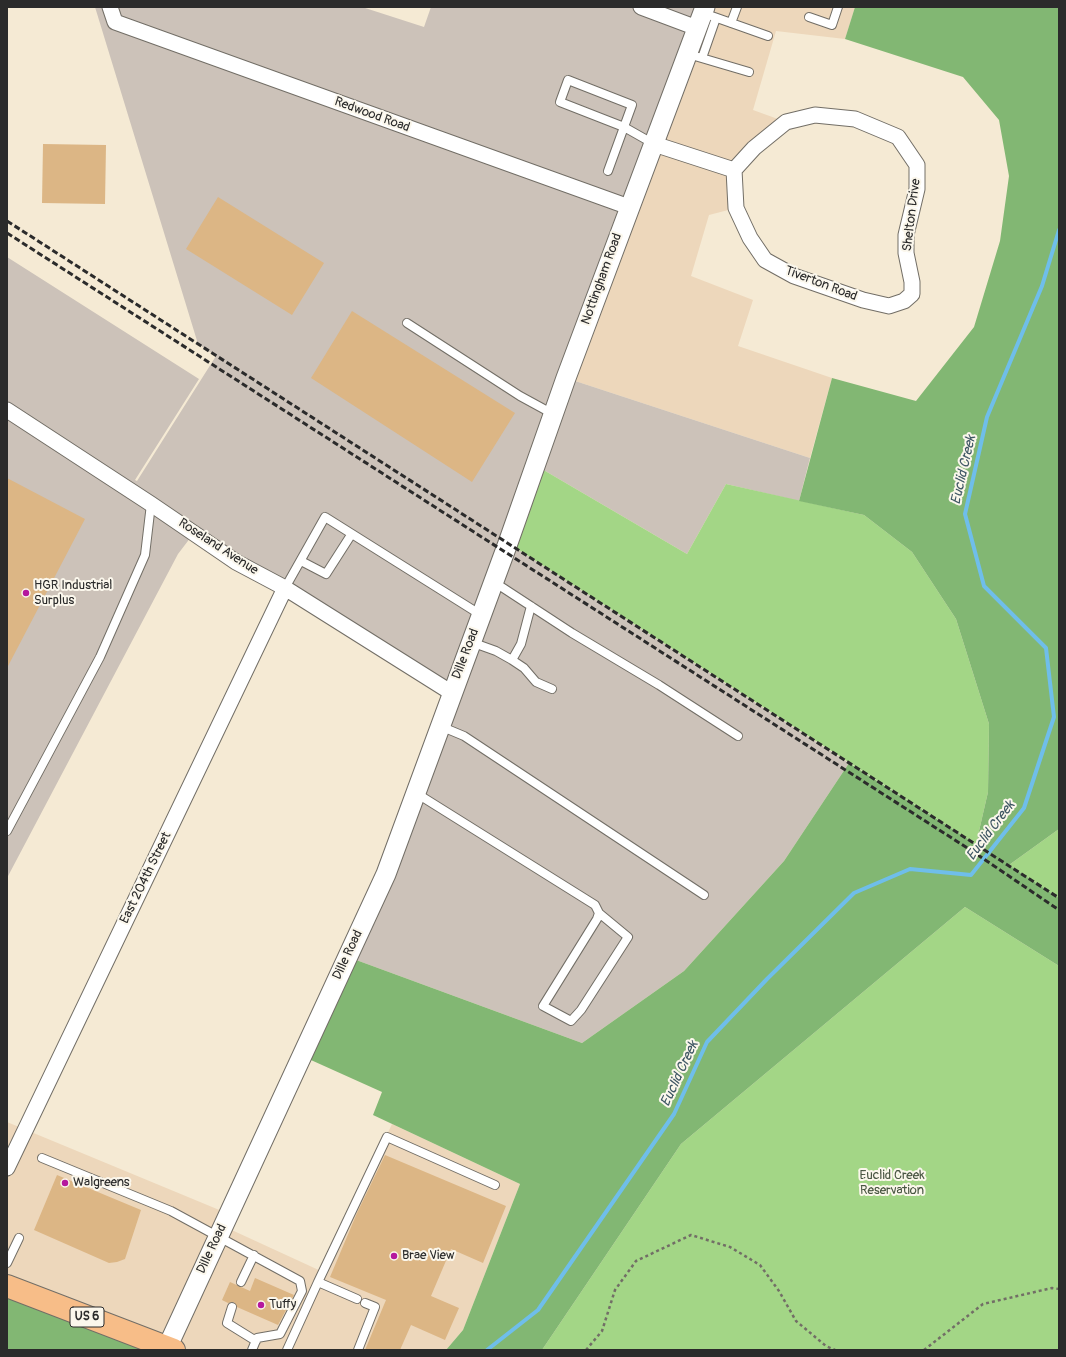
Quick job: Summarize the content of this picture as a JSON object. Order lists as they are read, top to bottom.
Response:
{
  "streets": {
    "main road": ["US 6"],
    "street": [
      "Redwood Road",
      "Shelton Drive",
      "Nottingham Road",
      "Tiverton Road",
      "Roseland Avenue",
      "Dille Road",
      "East 204th Street"
    ]
  },
  "crossings": [
    ["Redwood Road", "Nottingham Road"],
    ["Shelton Drive", "Tiverton Road"],
    ["Nottingham Road", "Dille Road"],
    ["Roseland Avenue", "Dille Road"],
    ["Roseland Avenue", "East 204th Street"],
    ["Dille Road", "US 6"]
  ],
  "water": ["Euclid Creek"],
  "parks": ["Euclid Creek Reservation"],
  "places": [
    "HGR Industrial Surplus",
    "Walgreens",
    "Brae View",
    "Tuffy"
  ]
}
